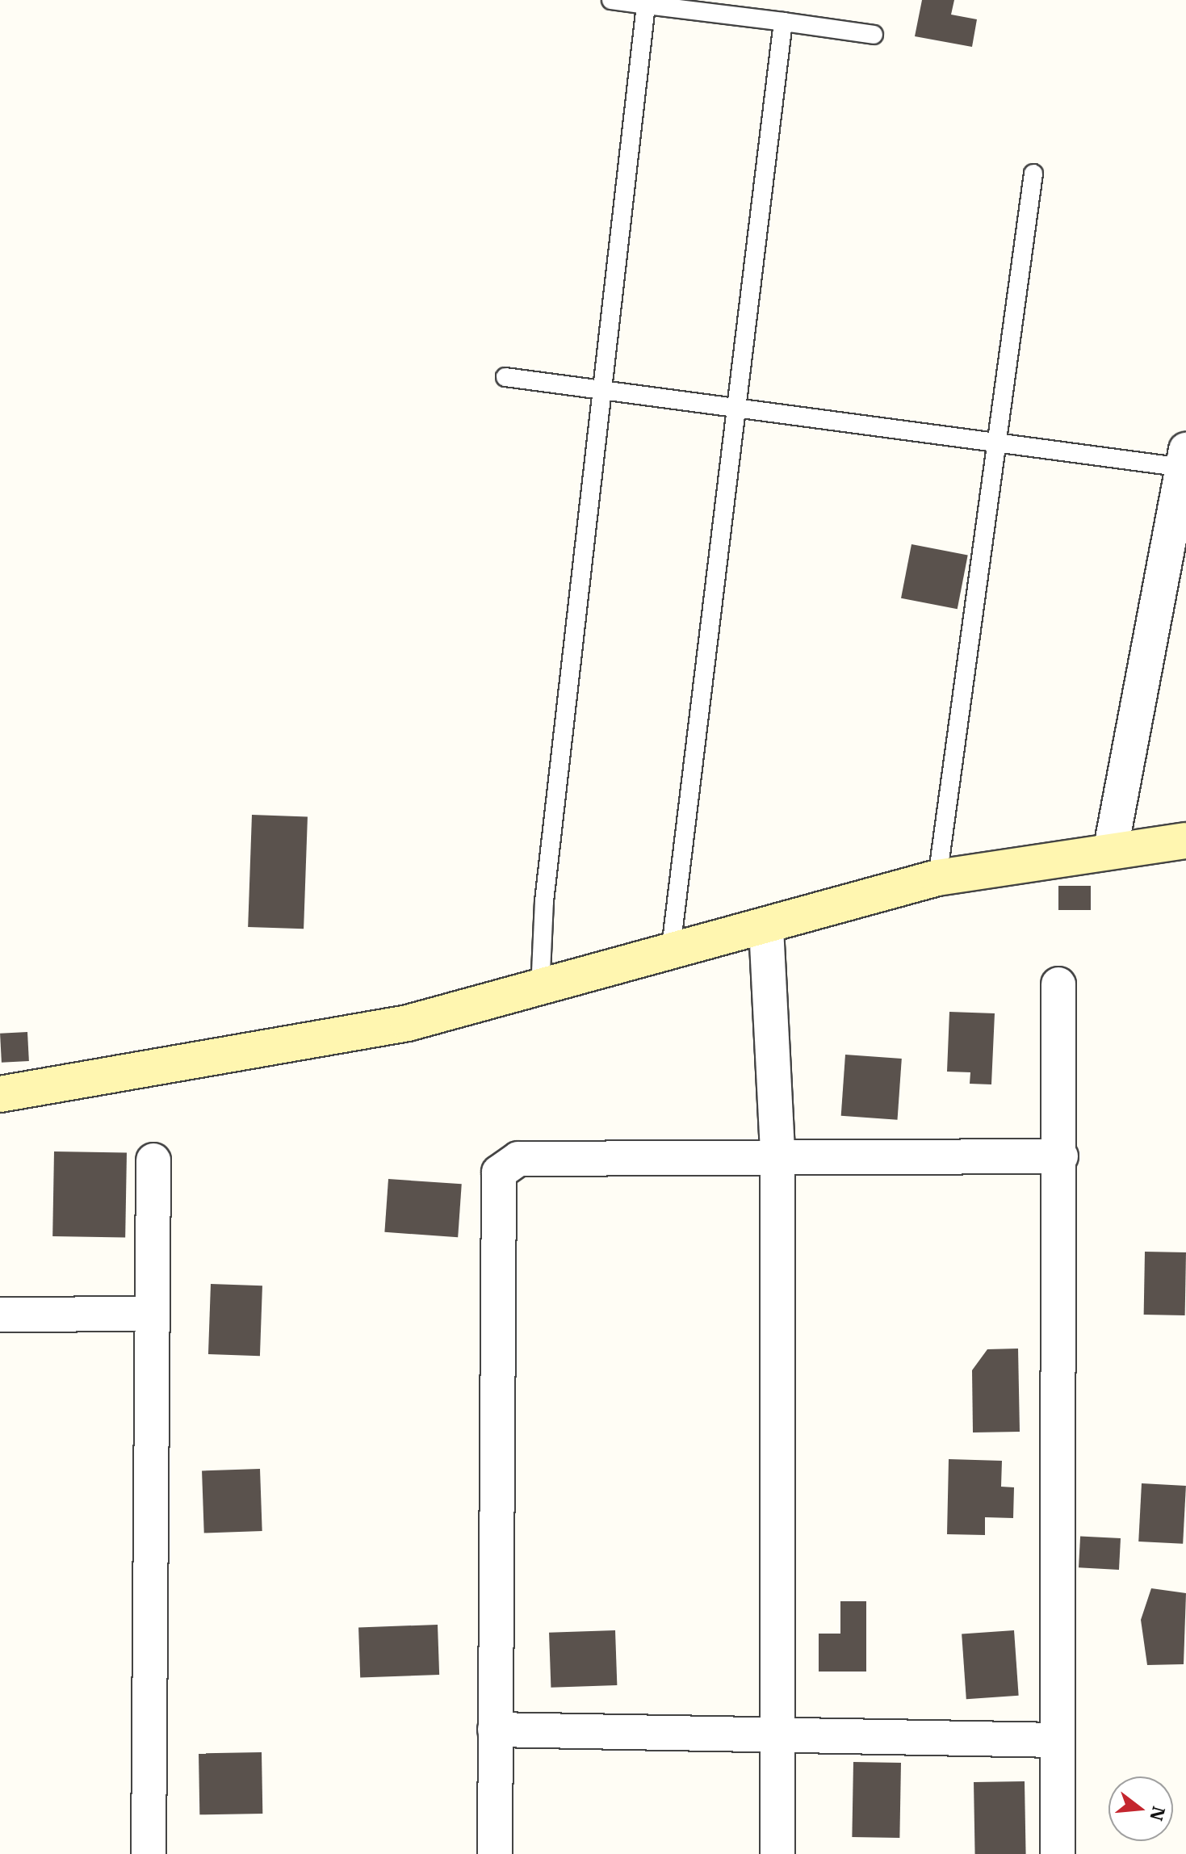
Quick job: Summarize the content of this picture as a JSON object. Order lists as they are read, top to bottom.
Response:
{
  "north": "right"
}
